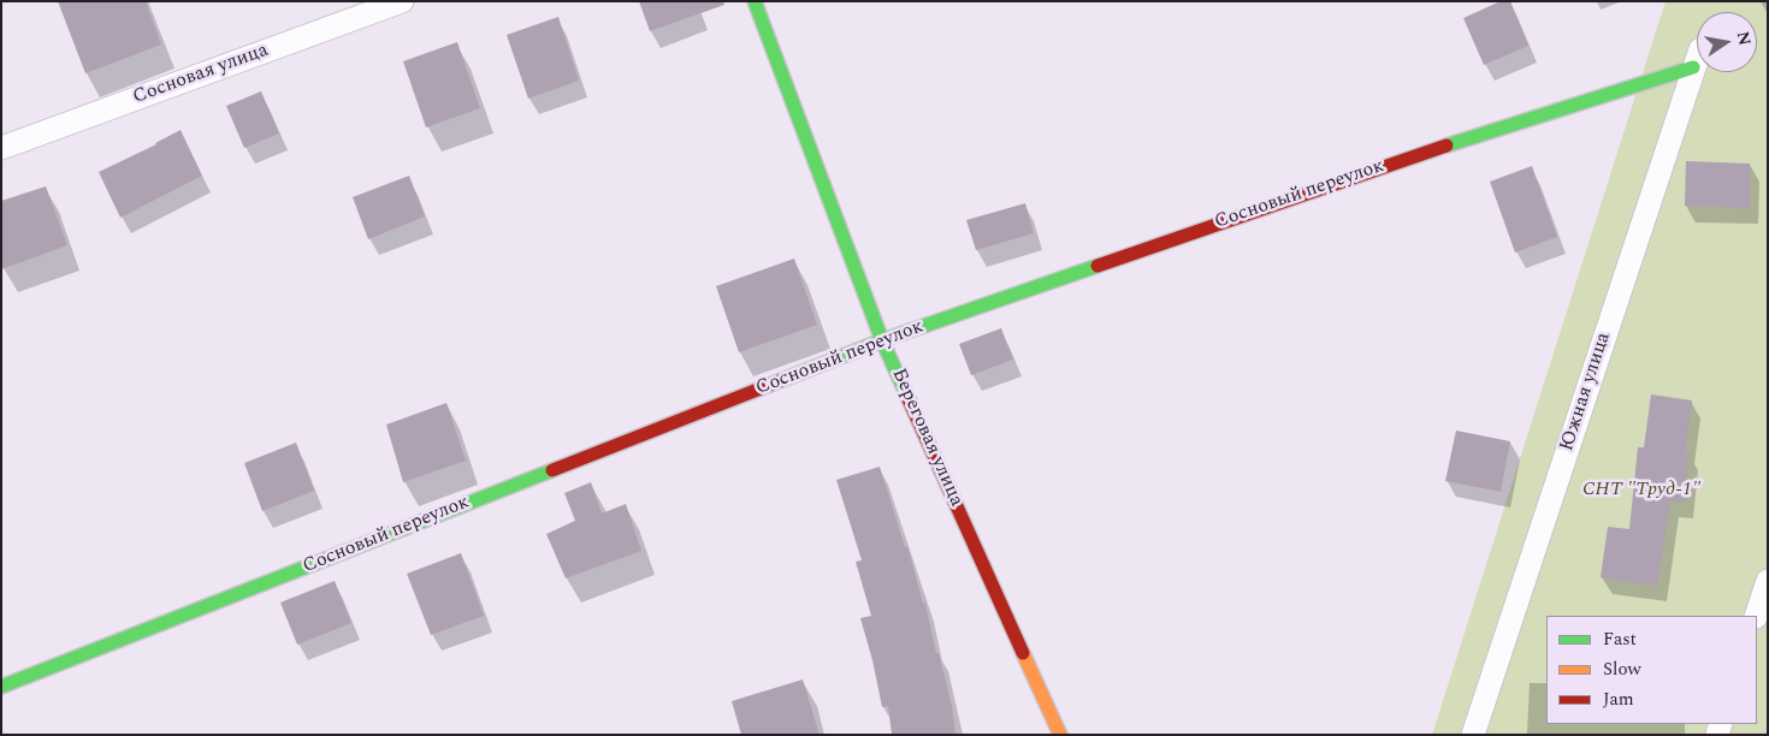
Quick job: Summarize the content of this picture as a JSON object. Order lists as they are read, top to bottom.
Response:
{
  "streets": {
    "street": [
      "Сосновая улица",
      "Сосновый переулок",
      "Южная улица",
      "Береговая улица"
    ]
  },
  "crossings": [
    ["Сосновый переулок", "Южная улица"],
    ["Сосновый переулок", "Береговая улица"]
  ],
  "parks": ["СНТ \"Труд-1\""],
  "legend": ["Fast", "Slow", "Jam"],
  "north": "right"
}
